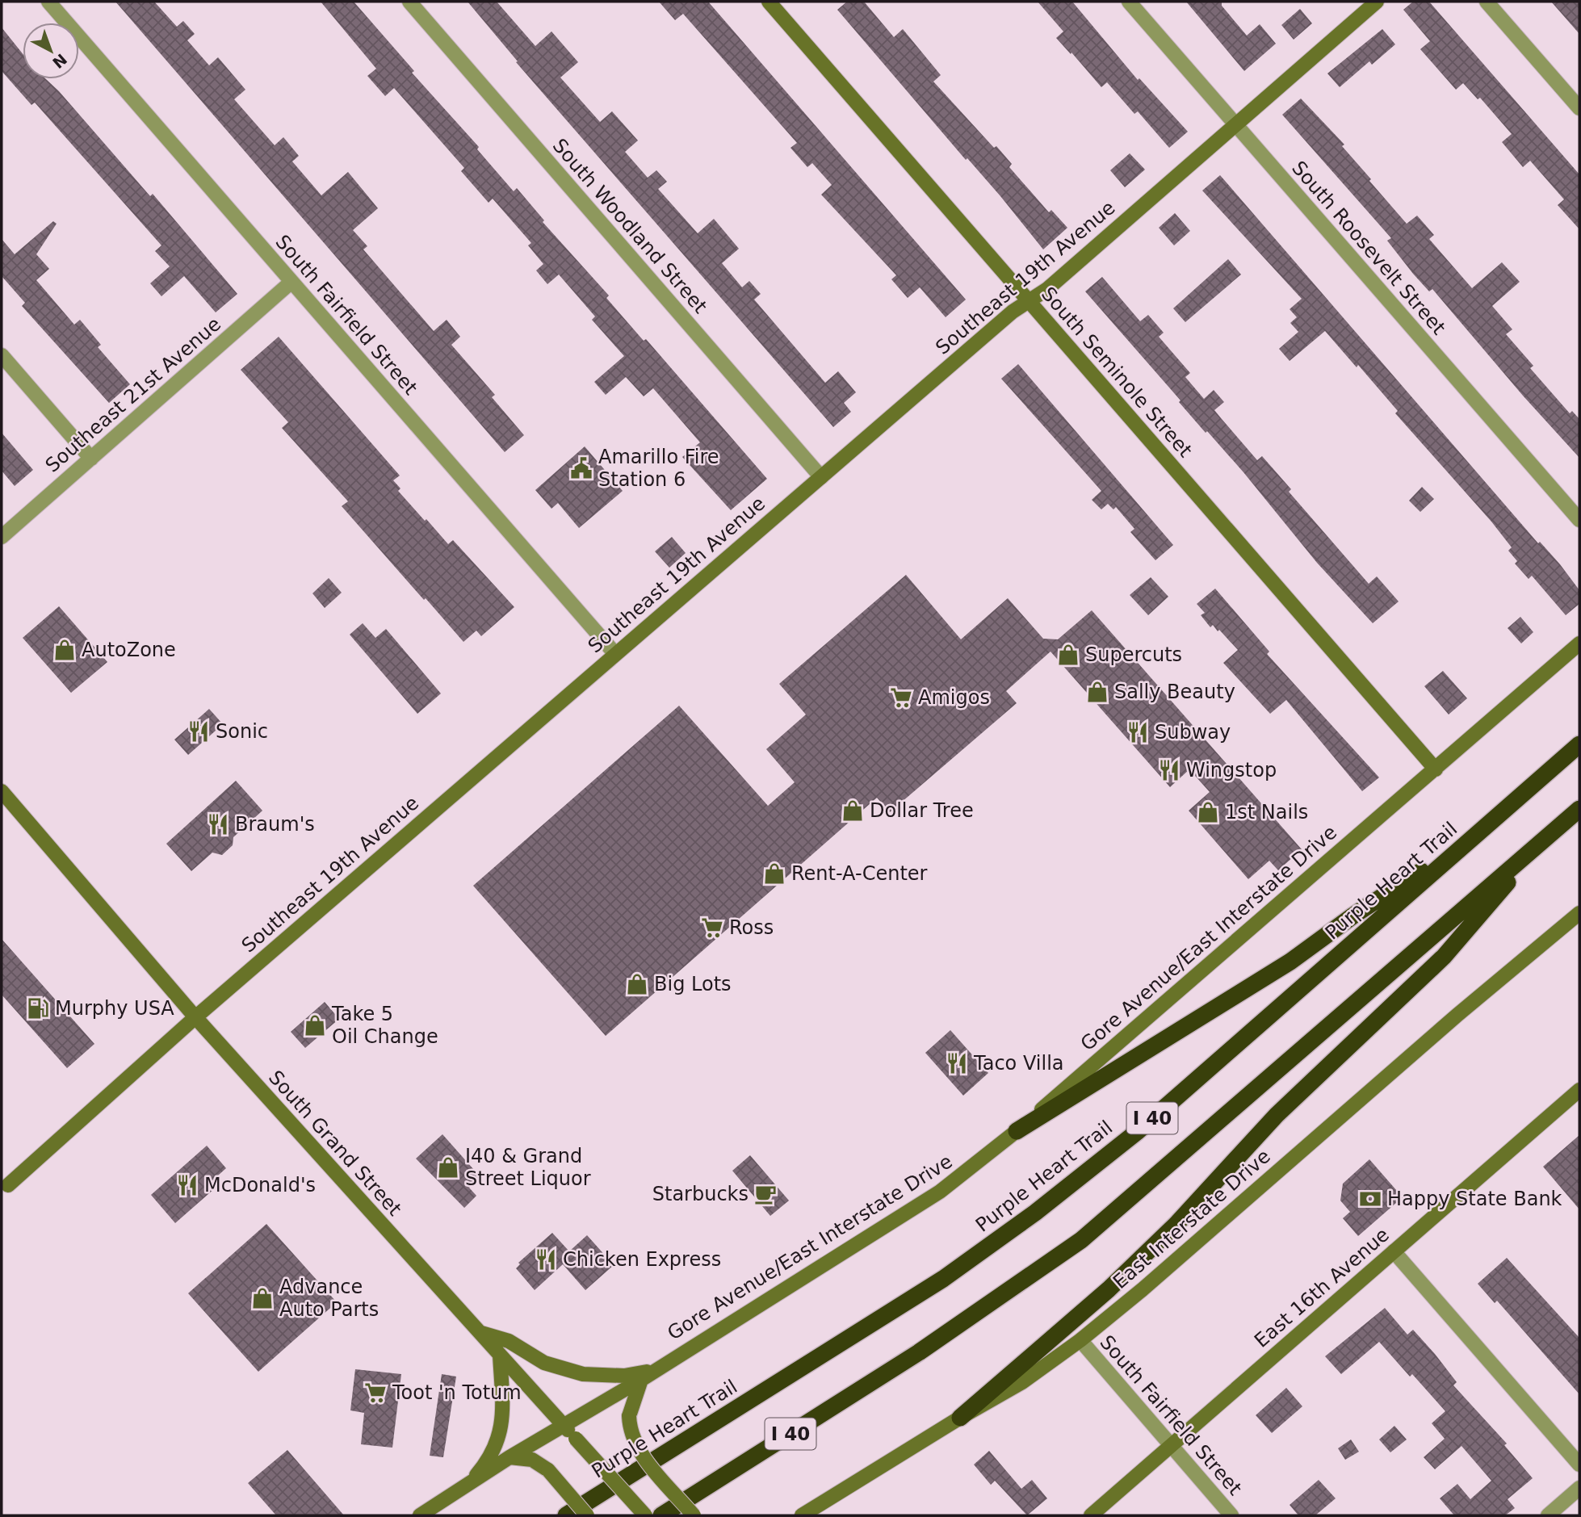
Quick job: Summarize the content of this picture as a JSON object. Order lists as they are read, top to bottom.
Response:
{
  "streets": {
    "highway": ["Purple Heart Trail", "I 40"],
    "main road": [
      "Southeast 19th Avenue",
      "South Seminole Street",
      "Gore Avenue/East Interstate Drive",
      "South Grand Street",
      "East Interstate Drive",
      "East 16th Avenue"
    ],
    "street": [
      "South Woodland Street",
      "South Roosevelt Street",
      "South Fairfield Street",
      "Southeast 21st Avenue"
    ]
  },
  "crossings": [
    ["South Woodland Street", "Southeast 19th Avenue"],
    ["South Roosevelt Street", "Southeast 19th Avenue"],
    ["Southeast 19th Avenue", "South Fairfield Street"],
    ["Southeast 19th Avenue", "South Seminole Street"],
    ["Southeast 19th Avenue", "South Grand Street"],
    ["South Fairfield Street", "Southeast 21st Avenue"],
    ["South Fairfield Street", "East Interstate Drive"],
    ["South Fairfield Street", "East 16th Avenue"],
    ["South Seminole Street", "Gore Avenue/East Interstate Drive"],
    ["Gore Avenue/East Interstate Drive", "South Grand Street"]
  ],
  "places": {
    "public building": ["Amarillo Fire Station 6"],
    "shop": [
      "AutoZone",
      "Supercuts",
      "Sally Beauty",
      "Dollar Tree",
      "1st Nails",
      "Rent-A-Center",
      "Big Lots",
      "Take 5 Oil Change",
      "I40 & Grand Street Liquor",
      "Advance Auto Parts"
    ],
    "supermarket": ["Amigos", "Ross", "Toot 'n Totum"],
    "restaurant": [
      "Sonic",
      "Subway",
      "Wingstop",
      "Braum's",
      "Taco Villa",
      "McDonald's",
      "Chicken Express"
    ],
    "fuel station": ["Murphy USA"],
    "cafe": ["Starbucks"],
    "bank": ["Happy State Bank"]
  },
  "north": "bottom right"
}
